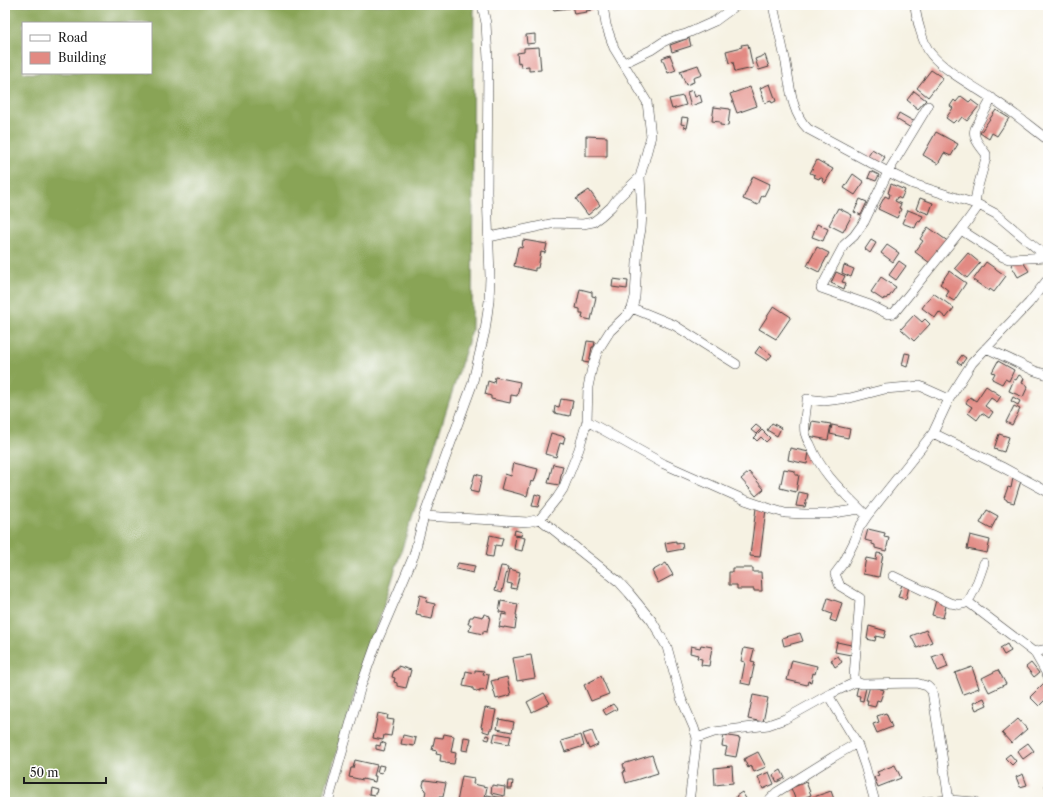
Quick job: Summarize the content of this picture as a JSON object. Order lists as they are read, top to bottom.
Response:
{
  "legend": ["Road", "Building"],
  "scale_bar": "50 m"
}
